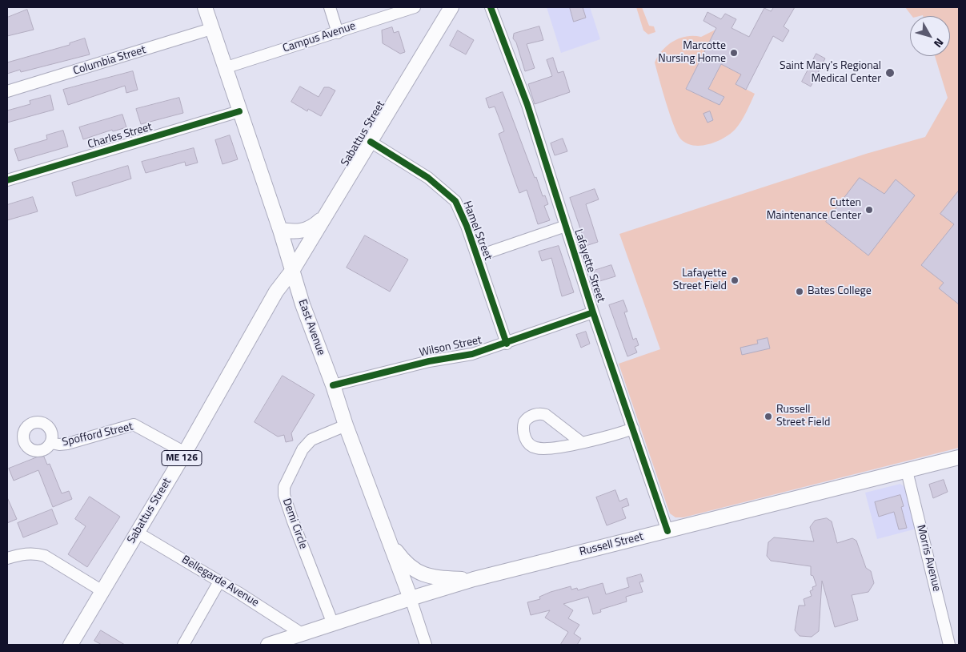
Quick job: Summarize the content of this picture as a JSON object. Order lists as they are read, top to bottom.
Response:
{
  "streets": {
    "main road": [
      "Sabattus Street",
      "East Avenue",
      "ME 126",
      "Russell Street"
    ],
    "street": [
      "Campus Avenue",
      "Columbia Street",
      "Charles Street",
      "Hamel Street",
      "Lafayette Street",
      "Wilson Street",
      "Spofford Street",
      "Demi Circle",
      "Morris Avenue",
      "Bellegarde Avenue"
    ]
  },
  "crossings": [
    ["Campus Avenue", "East Avenue"],
    ["Columbia Street", "East Avenue"],
    ["Sabattus Street", "Hamel Street"],
    ["Sabattus Street", "East Avenue"],
    ["Sabattus Street", "Spofford Street"],
    ["Sabattus Street", "Bellegarde Avenue"],
    ["Charles Street", "East Avenue"],
    ["Hamel Street", "Wilson Street"],
    ["Lafayette Street", "Wilson Street"],
    ["Lafayette Street", "Russell Street"],
    ["East Avenue", "Wilson Street"],
    ["East Avenue", "Demi Circle"],
    ["East Avenue", "Russell Street"],
    ["Demi Circle", "Russell Street"],
    ["Russell Street", "Morris Avenue"],
    ["Russell Street", "Bellegarde Avenue"]
  ],
  "places": [
    "Marcotte Nursing Home",
    "Saint Mary's Regional Medical Center",
    "Cutten Maintenance Center",
    "Lafayette Street Field",
    "Bates College",
    "Russell Street Field"
  ],
  "north": "bottom right"
}
